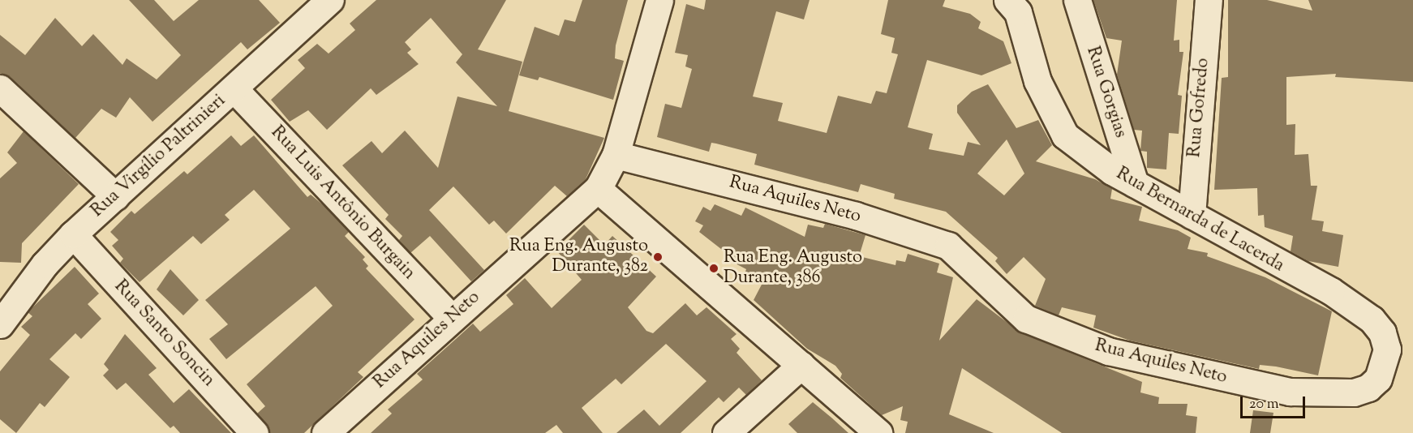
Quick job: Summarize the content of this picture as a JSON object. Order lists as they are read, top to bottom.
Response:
{
  "streets": {
    "street": [
      "Rua Gorgias",
      "Rua Gofredo",
      "Rua Virgílio Paltrinieri",
      "Rua Aquiles Neto",
      "Rua Luis Antônio Burgain",
      "Rua Bernarda de Lacerda",
      "Rua Santo Soncin"
    ]
  },
  "crossings": [
    ["Rua Gorgias", "Rua Bernarda de Lacerda"],
    ["Rua Gofredo", "Rua Bernarda de Lacerda"],
    ["Rua Virgílio Paltrinieri", "Rua Luis Antônio Burgain"],
    ["Rua Virgílio Paltrinieri", "Rua Santo Soncin"],
    ["Rua Aquiles Neto", "Rua Luis Antônio Burgain"],
    ["Rua Aquiles Neto", "Rua Bernarda de Lacerda"]
  ],
  "places": ["Rua Eng. Augusto Durante, 382", "Rua Eng. Augusto Durante, 386"],
  "scale_bar": "20 m"
}
